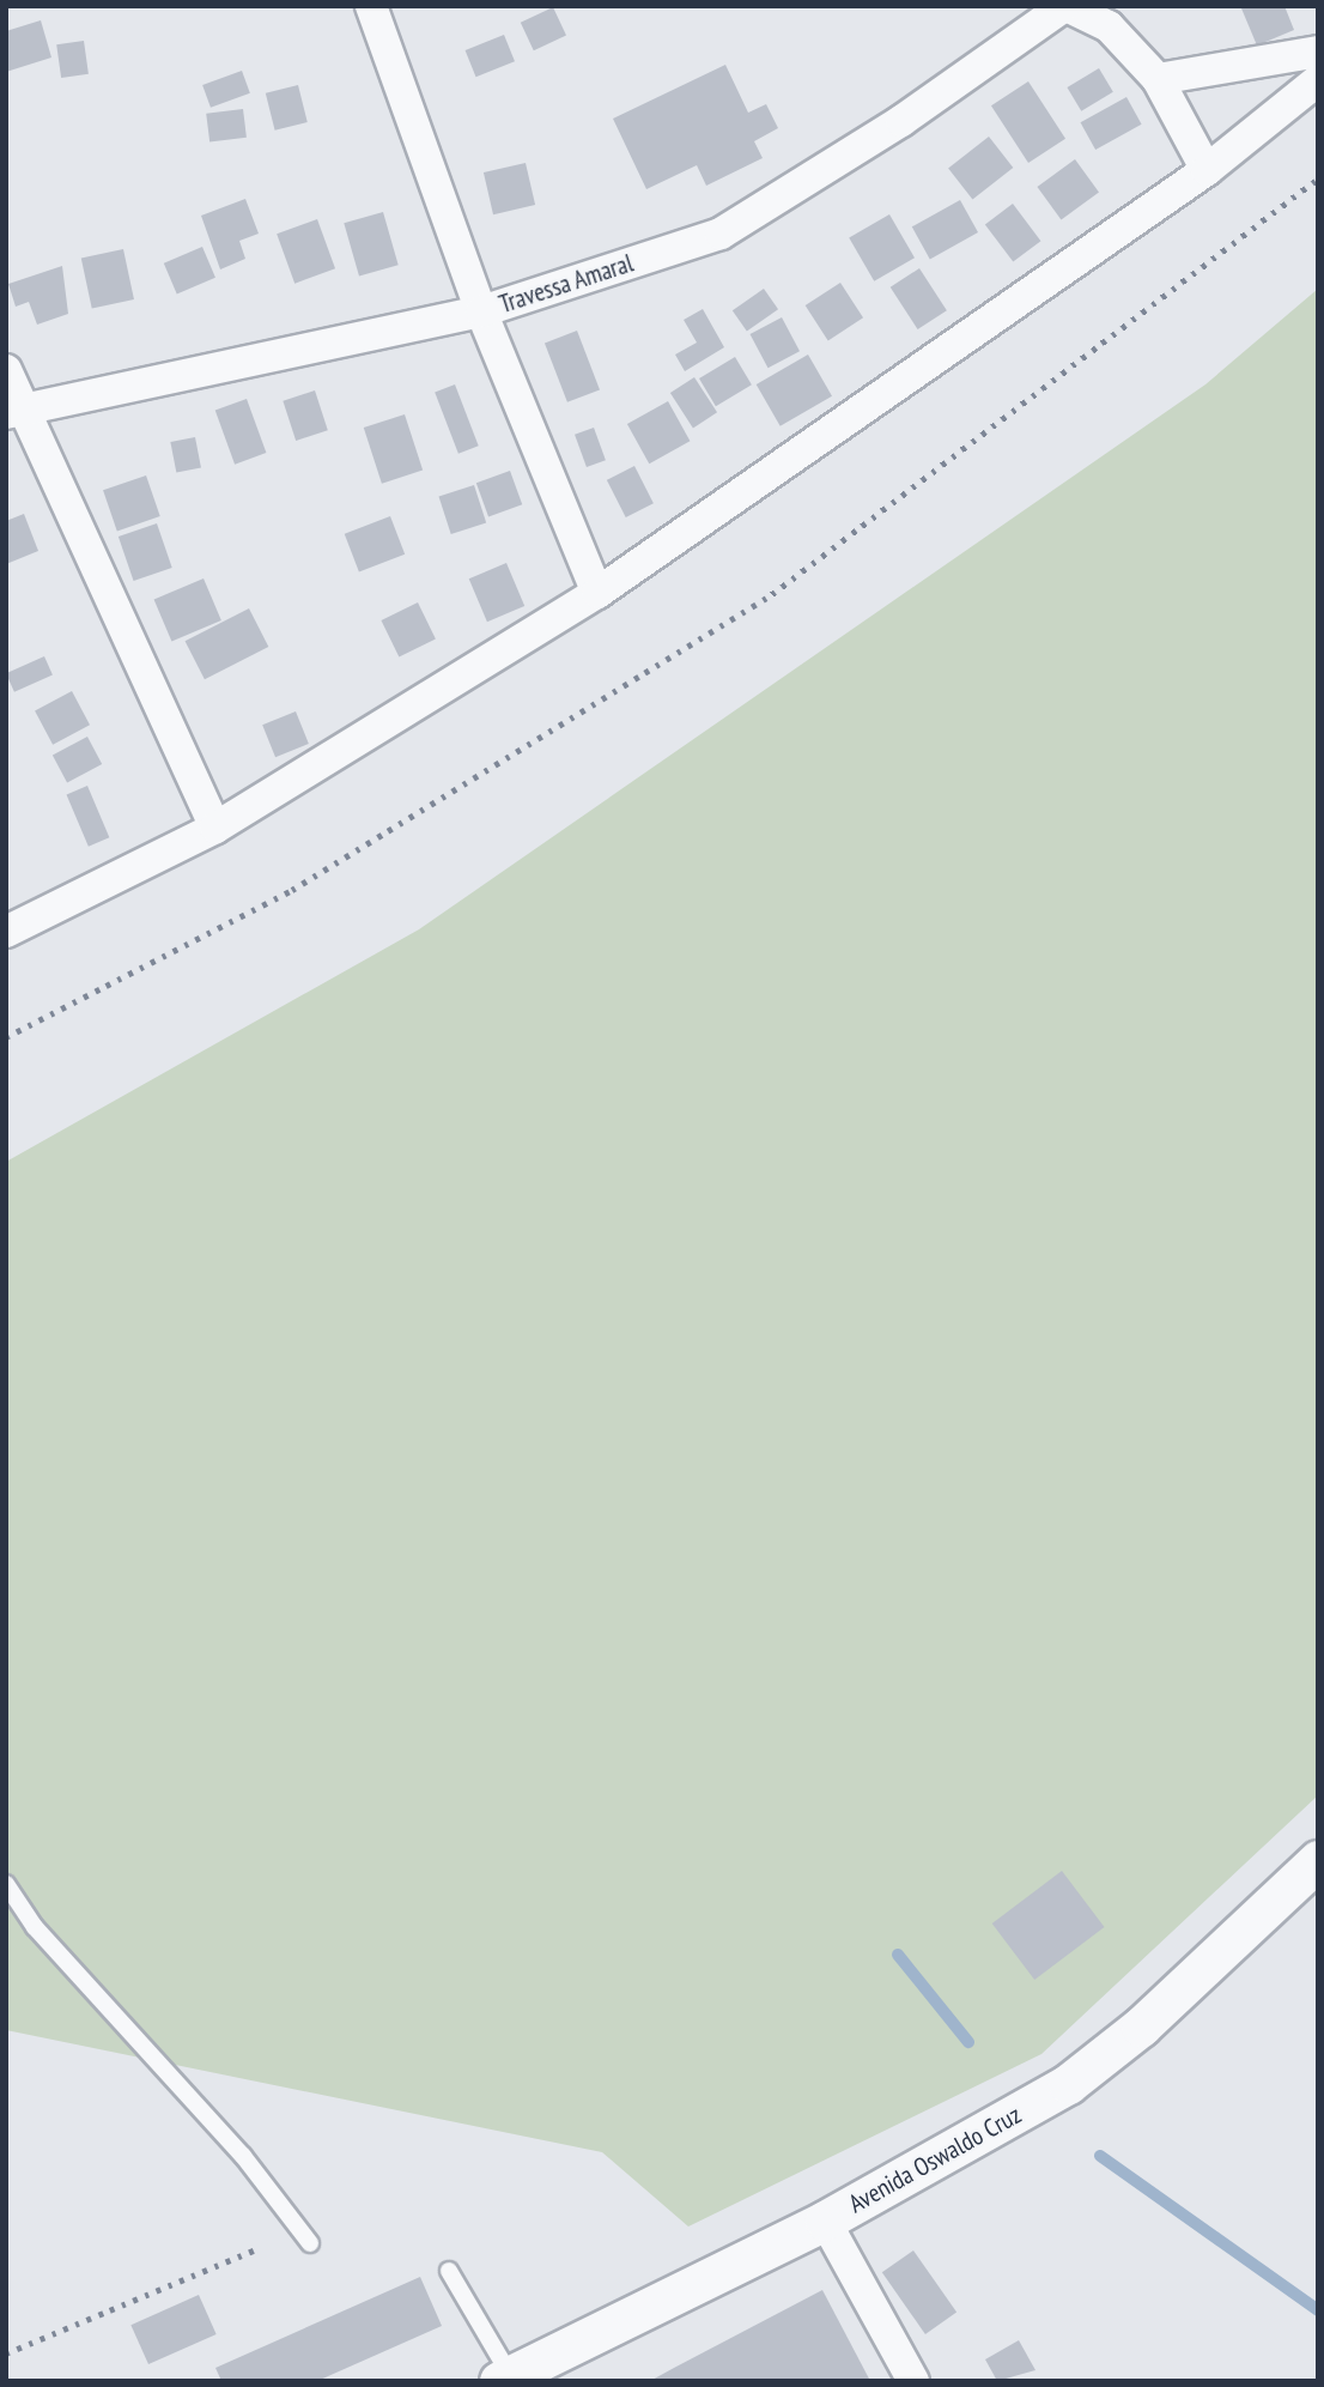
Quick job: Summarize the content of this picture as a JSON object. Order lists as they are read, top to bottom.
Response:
{
  "streets": {
    "street": ["Travessa Amaral", "Avenida Oswaldo Cruz"]
  }
}
